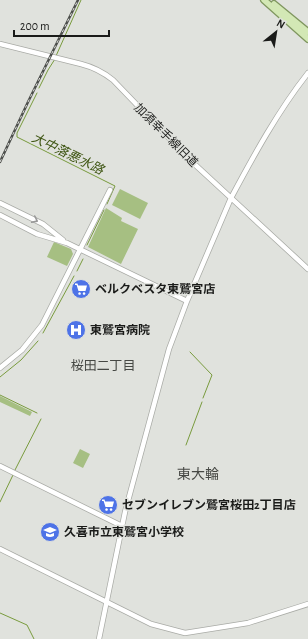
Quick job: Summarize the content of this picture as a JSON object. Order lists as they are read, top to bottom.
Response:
{
  "streets": {
    "street": ["加須幸手線旧道"]
  },
  "districts": ["桜田二丁目", "東大輪"],
  "water": ["大中落悪水路"],
  "places": {
    "supermarket": ["ベルクベスタ東鷲宮店", "セブンイレブン鷲宮桜田2丁目店"],
    "hospital": ["東鷲宮病院"],
    "school or university": ["久喜市立東鷲宮小学校"]
  },
  "scale_bar": "200 m",
  "north": "top right"
}
